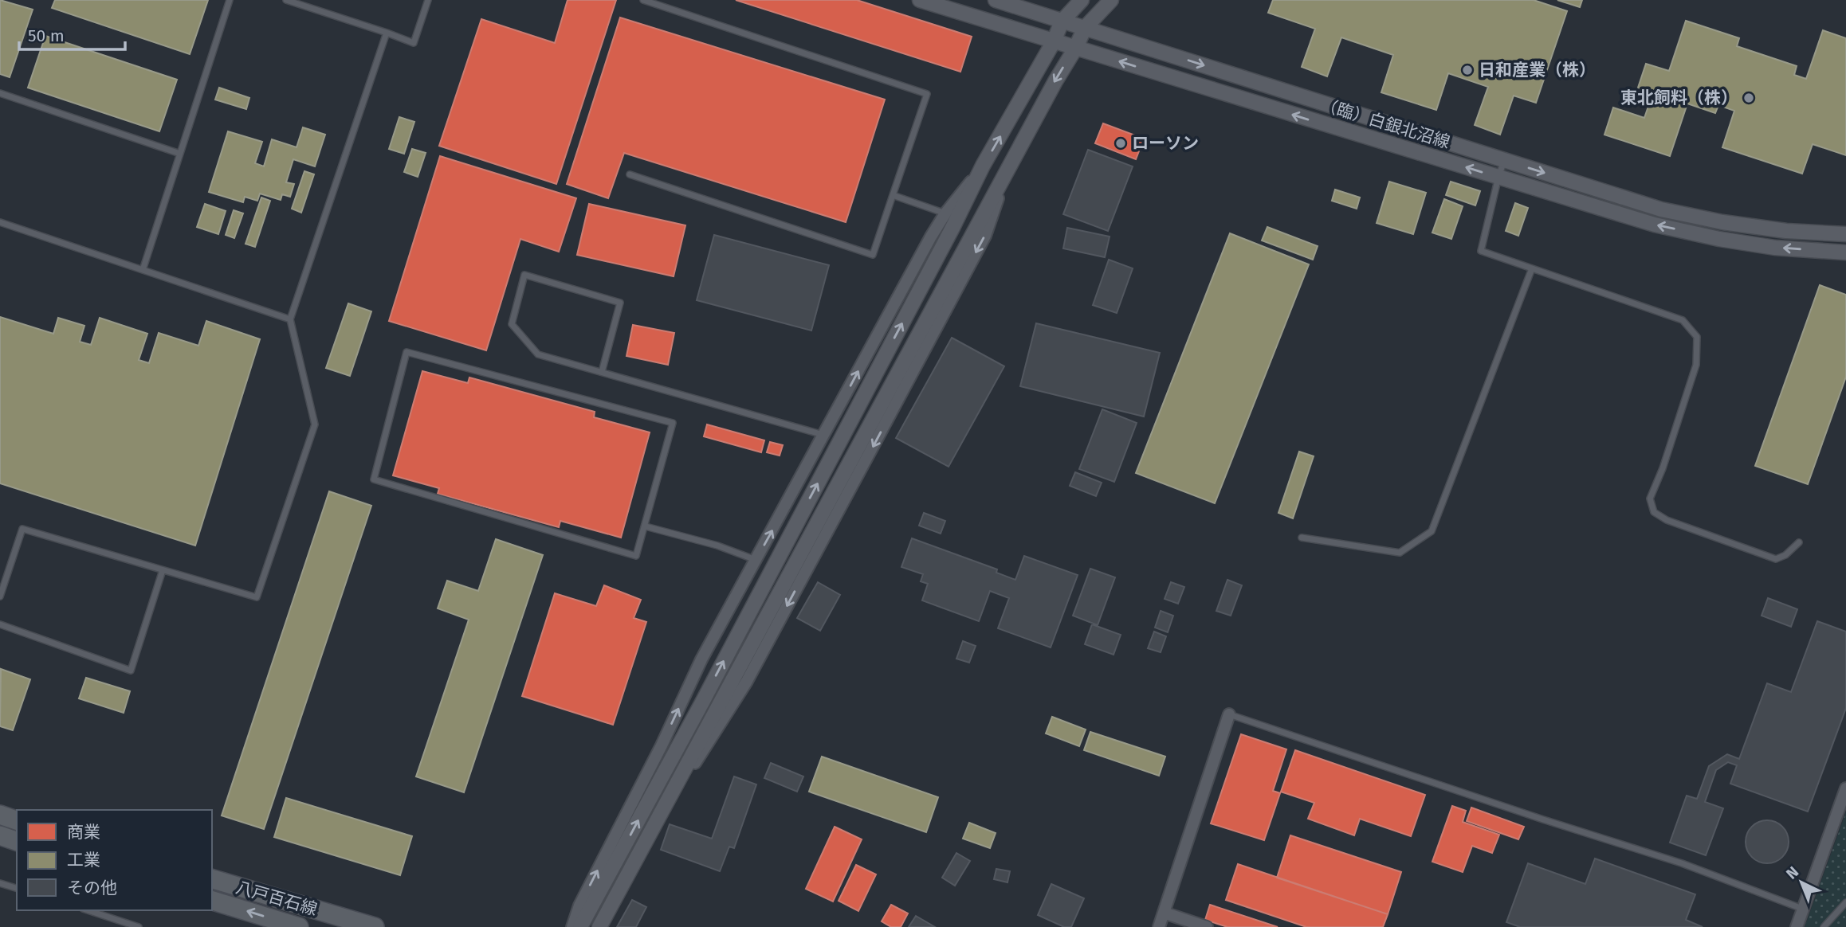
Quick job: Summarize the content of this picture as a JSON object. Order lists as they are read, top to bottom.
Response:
{
  "streets": {
    "main road": ["八戸百石線"],
    "street": ["（臨）白銀北沼線"]
  },
  "places": ["日和産業（株）", "東北飼料（株）", "ローソン"],
  "legend": ["商業", "工業", "その他"],
  "scale_bar": "50 m",
  "north": "top left"
}
